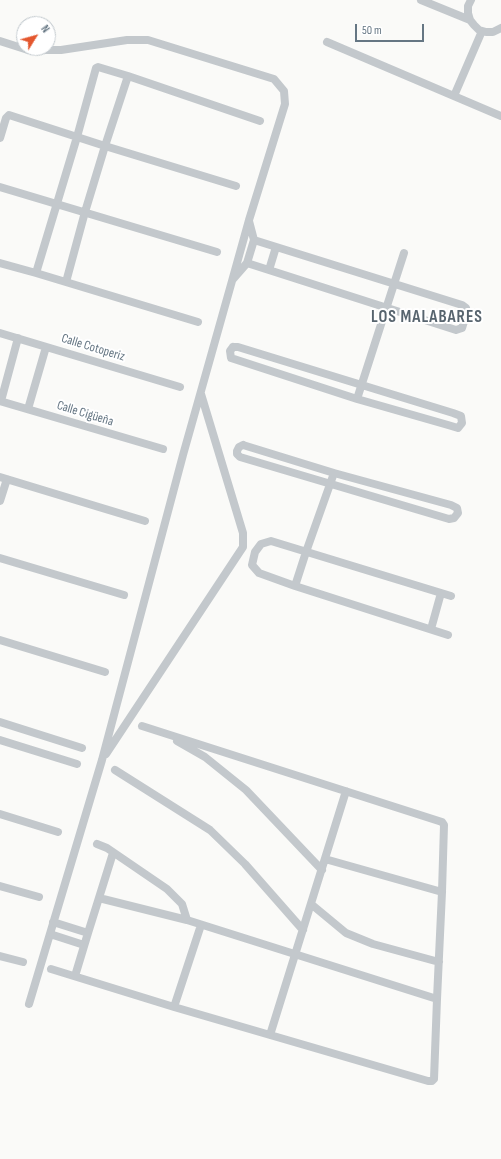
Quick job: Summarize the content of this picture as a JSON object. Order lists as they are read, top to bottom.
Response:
{
  "streets": {
    "street": ["Calle Cotoperiz", "Calle Cigüeña"]
  },
  "districts": ["LOS MALABARES"],
  "scale_bar": "50 m",
  "north": "top right"
}
